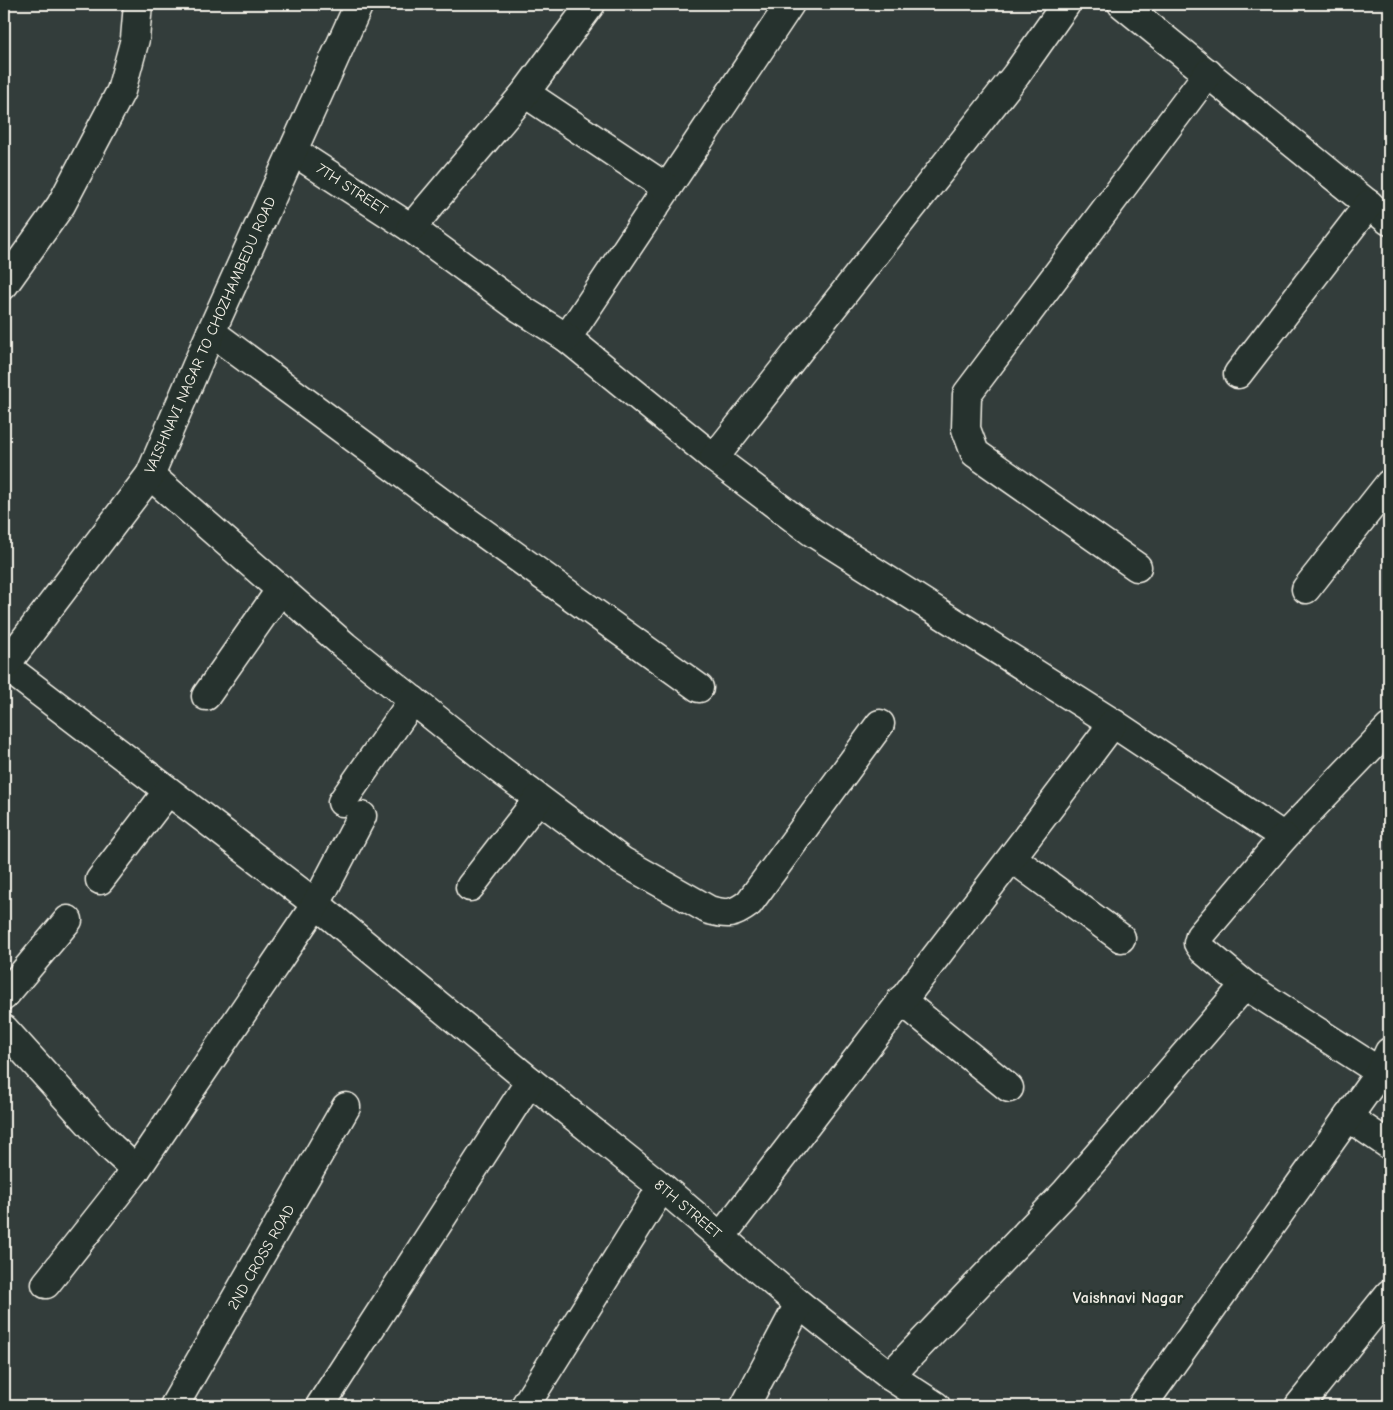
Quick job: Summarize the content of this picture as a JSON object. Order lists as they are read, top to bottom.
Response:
{
  "streets": {
    "street": [
      "7TH STREET",
      "VAISHNAVI NAGAR TO CHOZHAMBEDU ROAD",
      "8TH STREET",
      "2ND CROSS ROAD"
    ]
  },
  "crossings": [
    ["7TH STREET", "VAISHNAVI NAGAR TO CHOZHAMBEDU ROAD"],
    ["VAISHNAVI NAGAR TO CHOZHAMBEDU ROAD", "8TH STREET"]
  ],
  "districts": ["Vaishnavi Nagar"]
}
